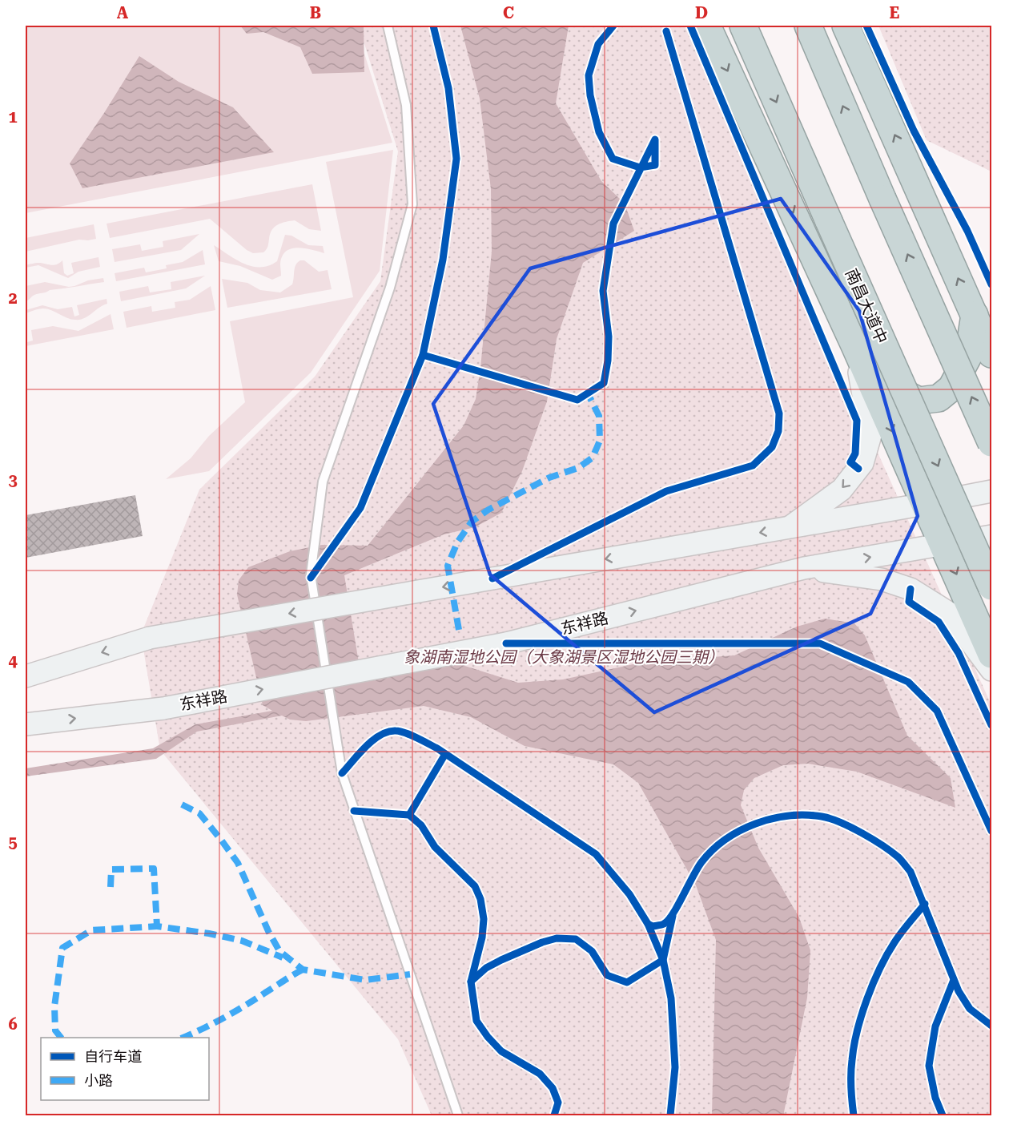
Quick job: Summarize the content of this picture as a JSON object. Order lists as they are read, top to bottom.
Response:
{
  "streets": {
    "highway": ["南昌大道中"],
    "main road": ["东祥路"]
  },
  "parks": ["象湖南湿地公园（大象湖景区湿地公园三期）"],
  "legend": ["自行车道", "小路"],
  "grid": {
    "columns": [
      "A",
      "B",
      "C",
      "D",
      "E"
    ],
    "rows": [
      "1",
      "2",
      "3",
      "4",
      "5",
      "6"
    ]
  }
}
